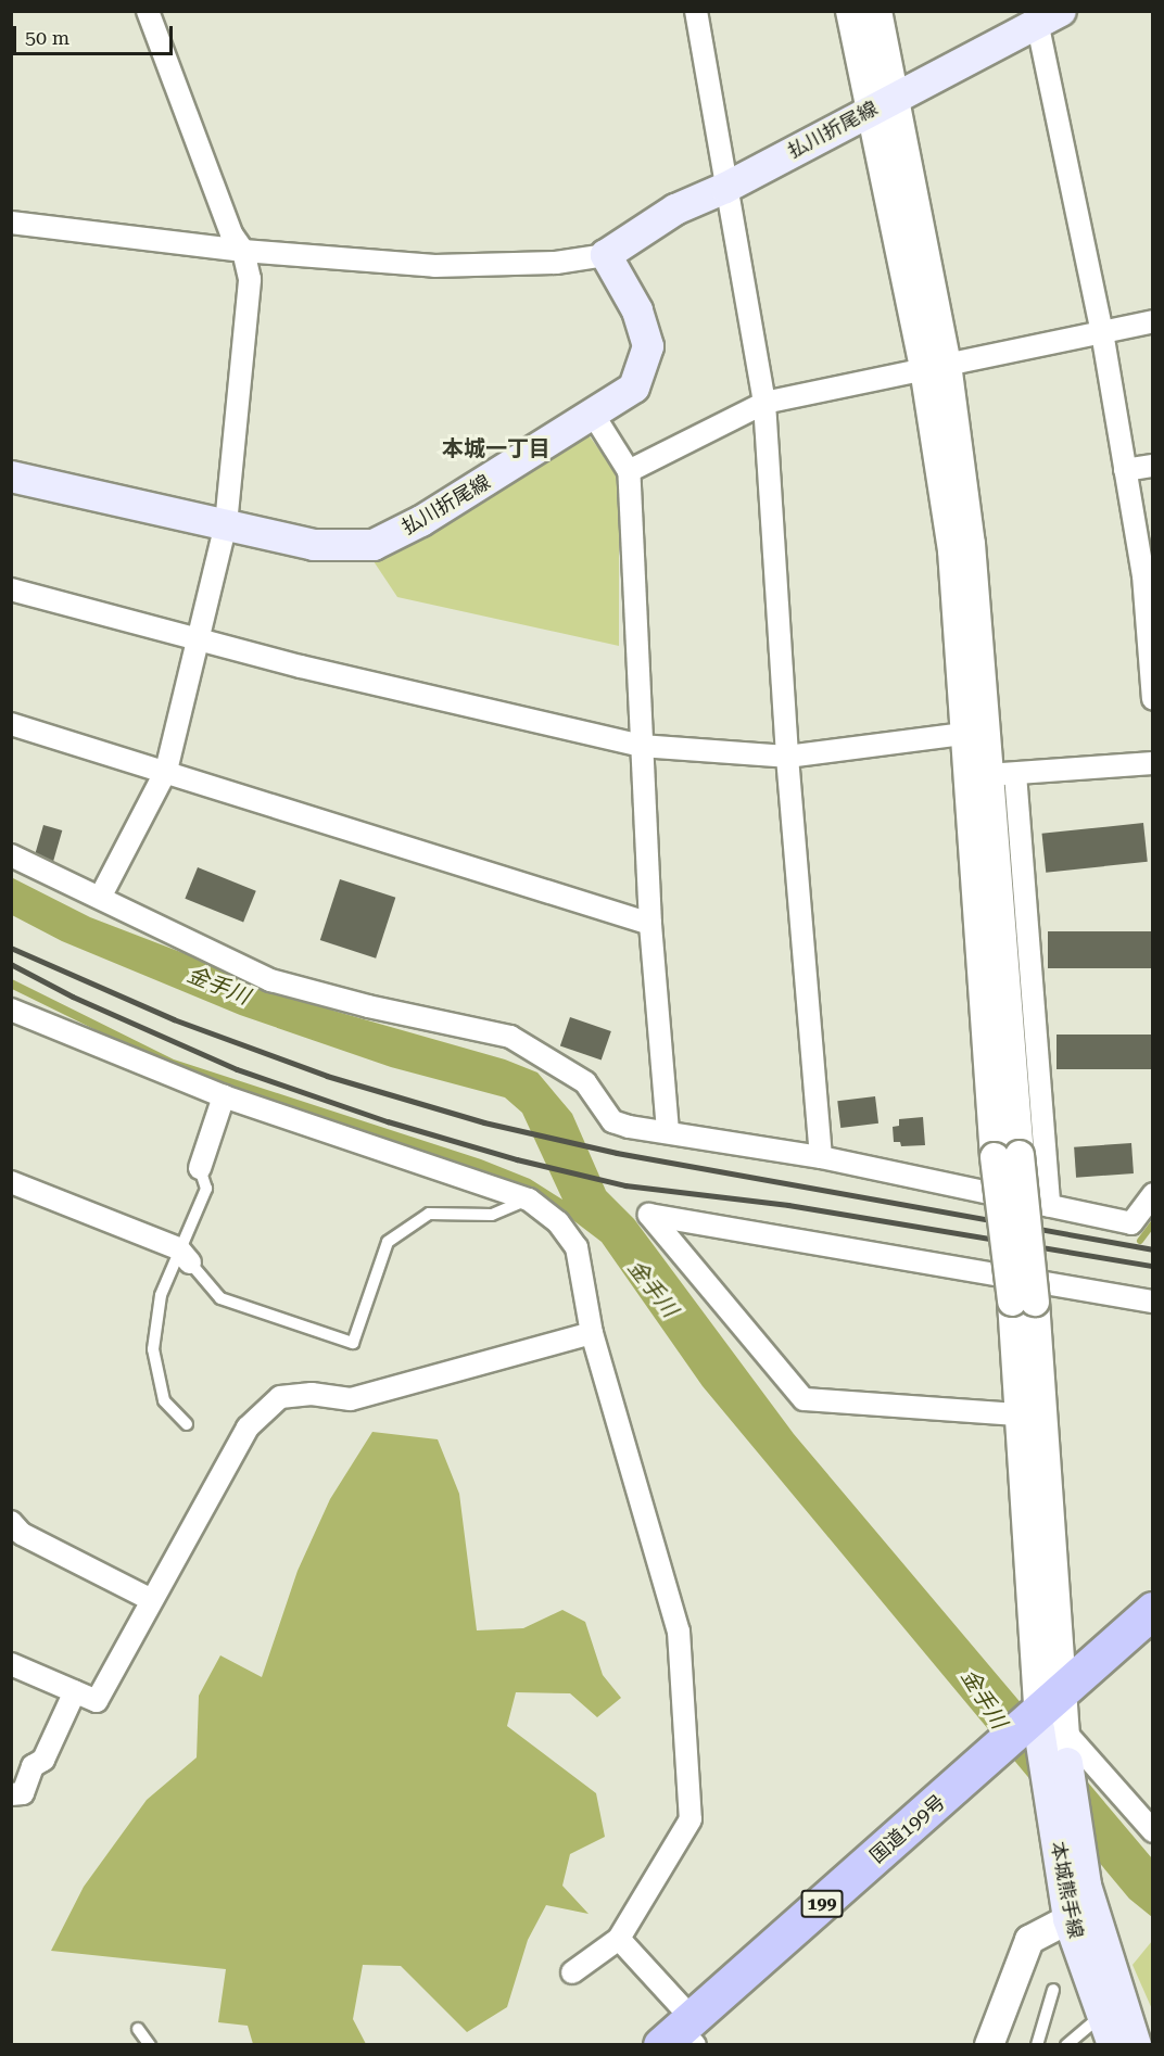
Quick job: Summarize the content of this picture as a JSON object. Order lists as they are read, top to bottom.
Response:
{
  "streets": {
    "highway": ["国道199号", "199"],
    "main road": ["払川折尾線", "本城熊手線"]
  },
  "crossings": [
    ["国道199号", "本城熊手線"]
  ],
  "districts": ["本城一丁目"],
  "water": ["金手川"],
  "scale_bar": "50 m"
}
